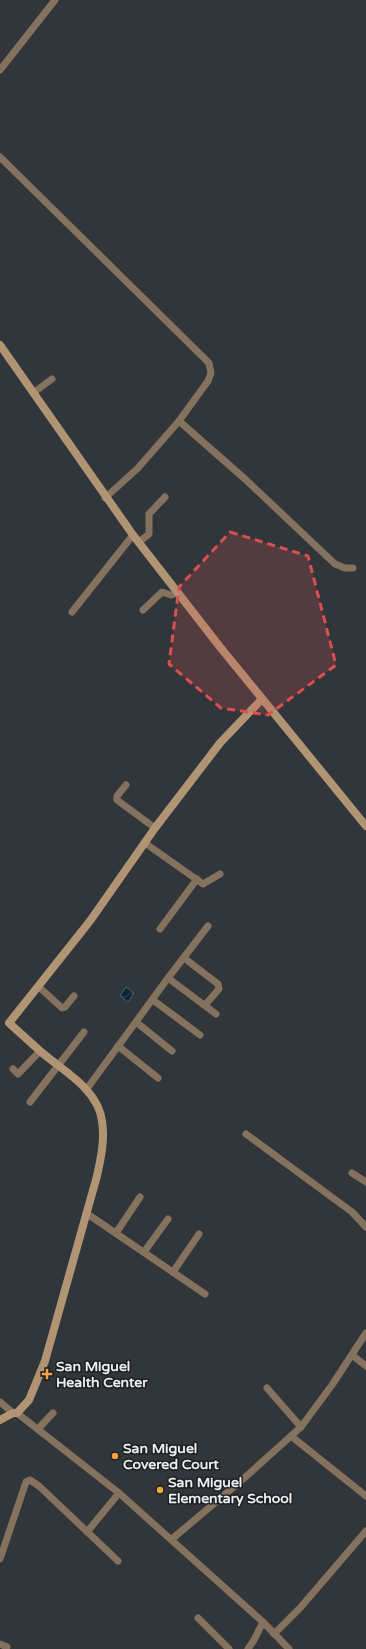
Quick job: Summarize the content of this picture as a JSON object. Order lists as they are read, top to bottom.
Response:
{
  "places": {
    "health": ["San Miguel Health Center"],
    "other": ["San Miguel Covered Court", "San Miguel Elementary School"]
  }
}
